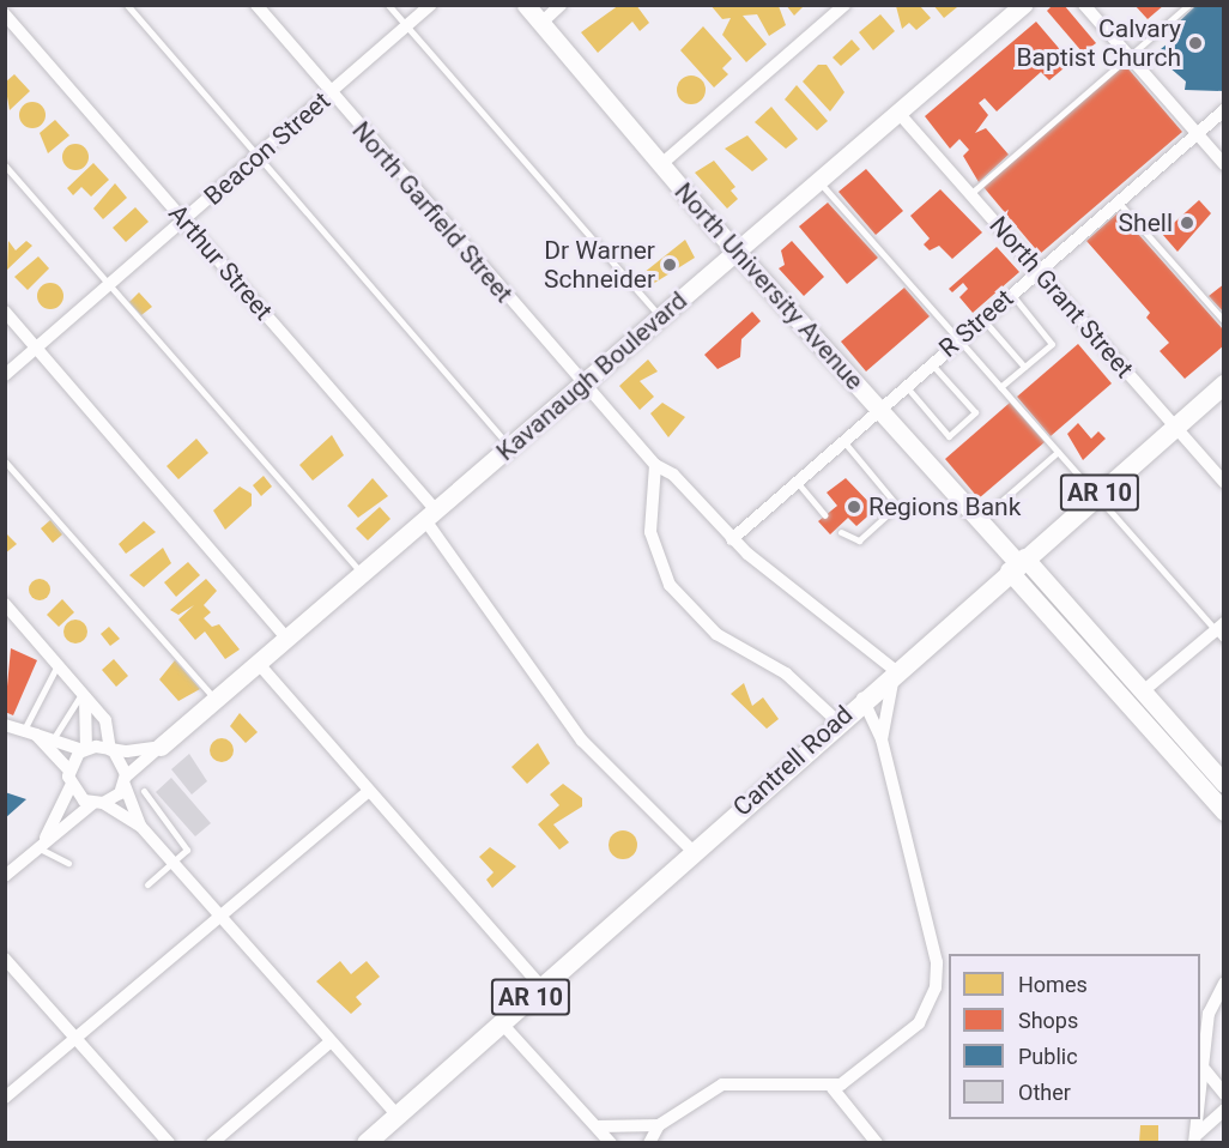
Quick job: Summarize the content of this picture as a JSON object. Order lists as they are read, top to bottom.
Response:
{
  "streets": {
    "main road": ["AR 10", "Cantrell Road"],
    "street": [
      "Beacon Street",
      "North Garfield Street",
      "Arthur Street",
      "North University Avenue",
      "North Grant Street",
      "R Street",
      "Kavanaugh Boulevard"
    ]
  },
  "crossings": [
    ["Beacon Street", "North Garfield Street"],
    ["Beacon Street", "Arthur Street"],
    ["North Garfield Street", "R Street"],
    ["North Garfield Street", "Kavanaugh Boulevard"],
    ["North Garfield Street", "Cantrell Road"],
    ["Arthur Street", "Kavanaugh Boulevard"],
    ["Arthur Street", "Cantrell Road"],
    ["North University Avenue", "R Street"],
    ["North University Avenue", "Kavanaugh Boulevard"],
    ["North University Avenue", "Cantrell Road"],
    ["North Grant Street", "R Street"],
    ["North Grant Street", "Kavanaugh Boulevard"],
    ["North Grant Street", "Cantrell Road"]
  ],
  "places": [
    "Calvary Baptist Church",
    "Shell",
    "Dr Warner Schneider",
    "Regions Bank"
  ],
  "legend": [
    "Homes",
    "Shops",
    "Public",
    "Other"
  ]
}
